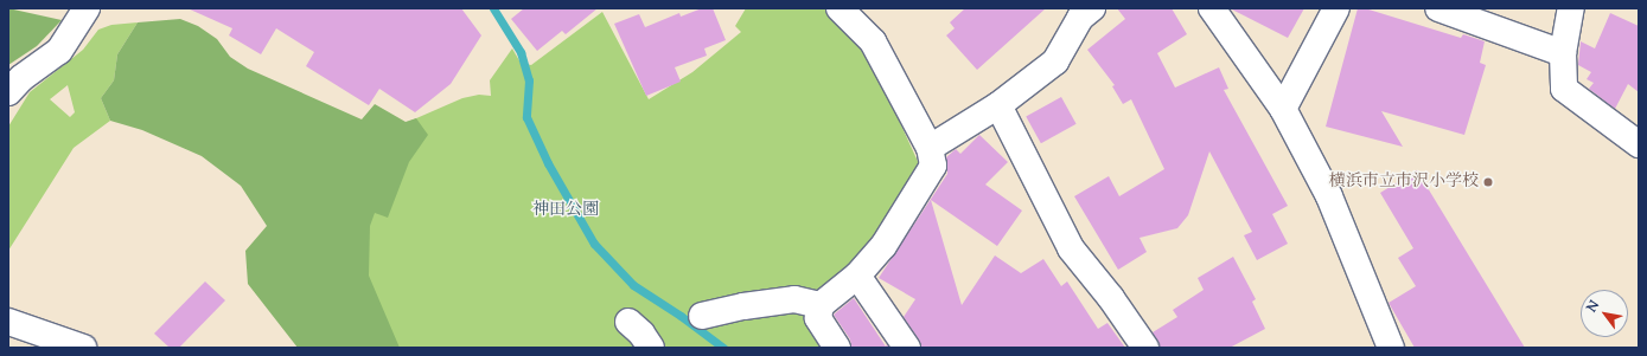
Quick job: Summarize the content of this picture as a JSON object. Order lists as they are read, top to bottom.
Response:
{
  "parks": ["神田公園"],
  "places": ["横浜市立市沢小学校"],
  "north": "top left"
}
